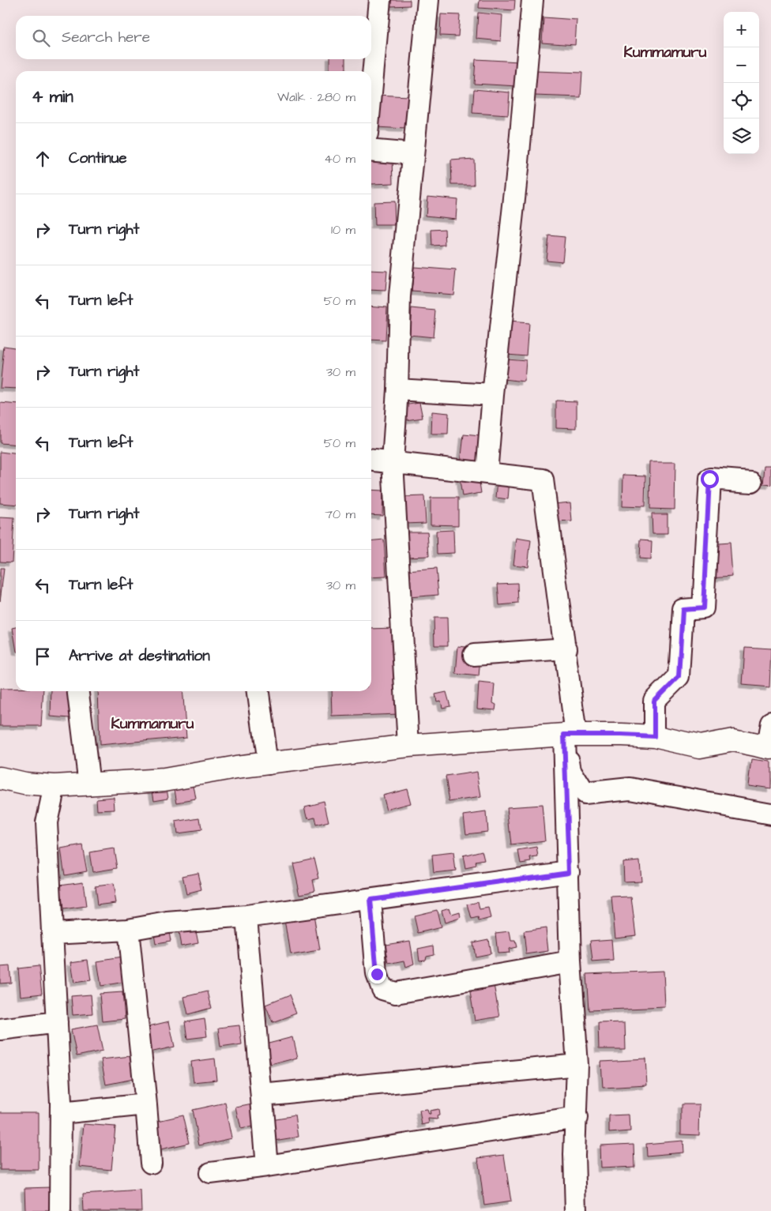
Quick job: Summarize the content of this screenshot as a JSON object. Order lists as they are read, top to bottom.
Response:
{
  "districts": ["Kummamuru", "Kummamuru"],
  "page": {
    "map_buttons": ["+", "−"],
    "search": "Search here",
    "heading": ["4 min", "Walk · 280 m"],
    "list": [
      ["Continue", "40 m"],
      ["Turn right", "10 m"],
      ["Turn left", "50 m"],
      ["Turn right", "30 m"],
      ["Turn left", "50 m"],
      ["Turn right", "70 m"],
      ["Turn left", "30 m"],
      "Arrive at destination"
    ]
  }
}
